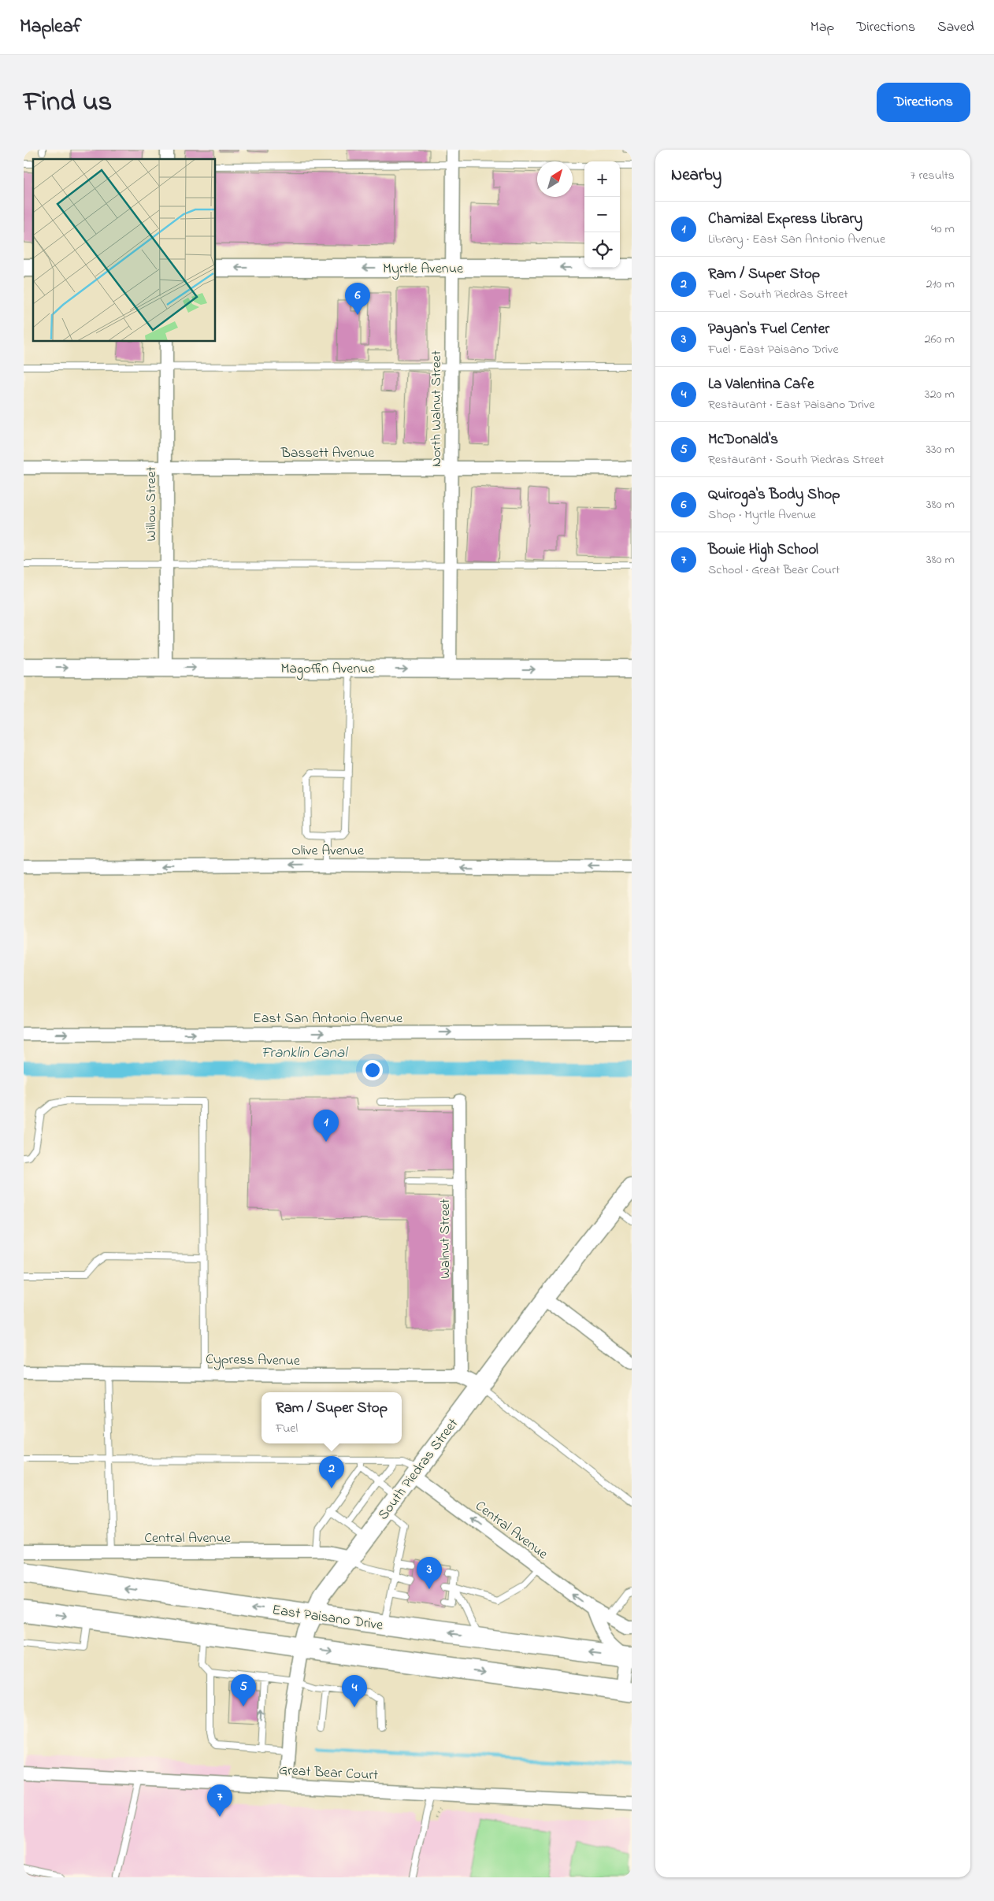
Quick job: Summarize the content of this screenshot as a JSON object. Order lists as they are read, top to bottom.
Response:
{
  "streets": {
    "main road": ["East Paisano Drive"],
    "street": [
      "Myrtle Avenue",
      "North Walnut Street",
      "Bassett Avenue",
      "Willow Street",
      "Magoffin Avenue",
      "Olive Avenue",
      "East San Antonio Avenue",
      "Walnut Street",
      "Cypress Avenue",
      "South Piedras Street",
      "Central Avenue",
      "Great Bear Court"
    ]
  },
  "crossings": [
    ["Myrtle Avenue", "North Walnut Street"],
    ["North Walnut Street", "Bassett Avenue"],
    ["North Walnut Street", "Magoffin Avenue"],
    ["Bassett Avenue", "Willow Street"],
    ["Willow Street", "Magoffin Avenue"],
    ["Walnut Street", "Cypress Avenue"],
    ["Cypress Avenue", "South Piedras Street"],
    ["South Piedras Street", "Central Avenue"],
    ["South Piedras Street", "East Paisano Drive"],
    ["South Piedras Street", "Great Bear Court"]
  ],
  "one_way": [
    "Myrtle Avenue",
    "Magoffin Avenue",
    "Olive Avenue",
    "East San Antonio Avenue",
    "Central Avenue"
  ],
  "water": ["Franklin Canal"],
  "north": "top right",
  "page": {
    "header": "Mapleaf",
    "nav": ["Map", "Directions", "Saved"],
    "title": "Find us",
    "buttons": "Directions",
    "heading": ["Nearby", "7 results"],
    "map_buttons": ["+", "−"],
    "list": [
      {
        "mark": "1",
        "name": "Chamizal Express Library",
        "note": "Library · East San Antonio Avenue",
        "value": "40 m"
      },
      {
        "mark": "2",
        "name": "Ram / Super Stop",
        "note": "Fuel · South Piedras Street",
        "value": "210 m"
      },
      {
        "mark": "3",
        "name": "Payan's Fuel Center",
        "note": "Fuel · East Paisano Drive",
        "value": "260 m"
      },
      {
        "mark": "4",
        "name": "La Valentina Cafe",
        "note": "Restaurant · East Paisano Drive",
        "value": "320 m"
      },
      {
        "mark": "5",
        "name": "McDonald's",
        "note": "Restaurant · South Piedras Street",
        "value": "330 m"
      },
      {
        "mark": "6",
        "name": "Quiroga's Body Shop",
        "note": "Shop · Myrtle Avenue",
        "value": "380 m"
      },
      {
        "mark": "7",
        "name": "Bowie High School",
        "note": "School · Great Bear Court",
        "value": "380 m"
      }
    ],
    "pins": [
      "6",
      "1",
      "2",
      "3",
      "5",
      "4",
      "7"
    ],
    "popup": ["Ram / Super Stop", "Fuel"]
  }
}
